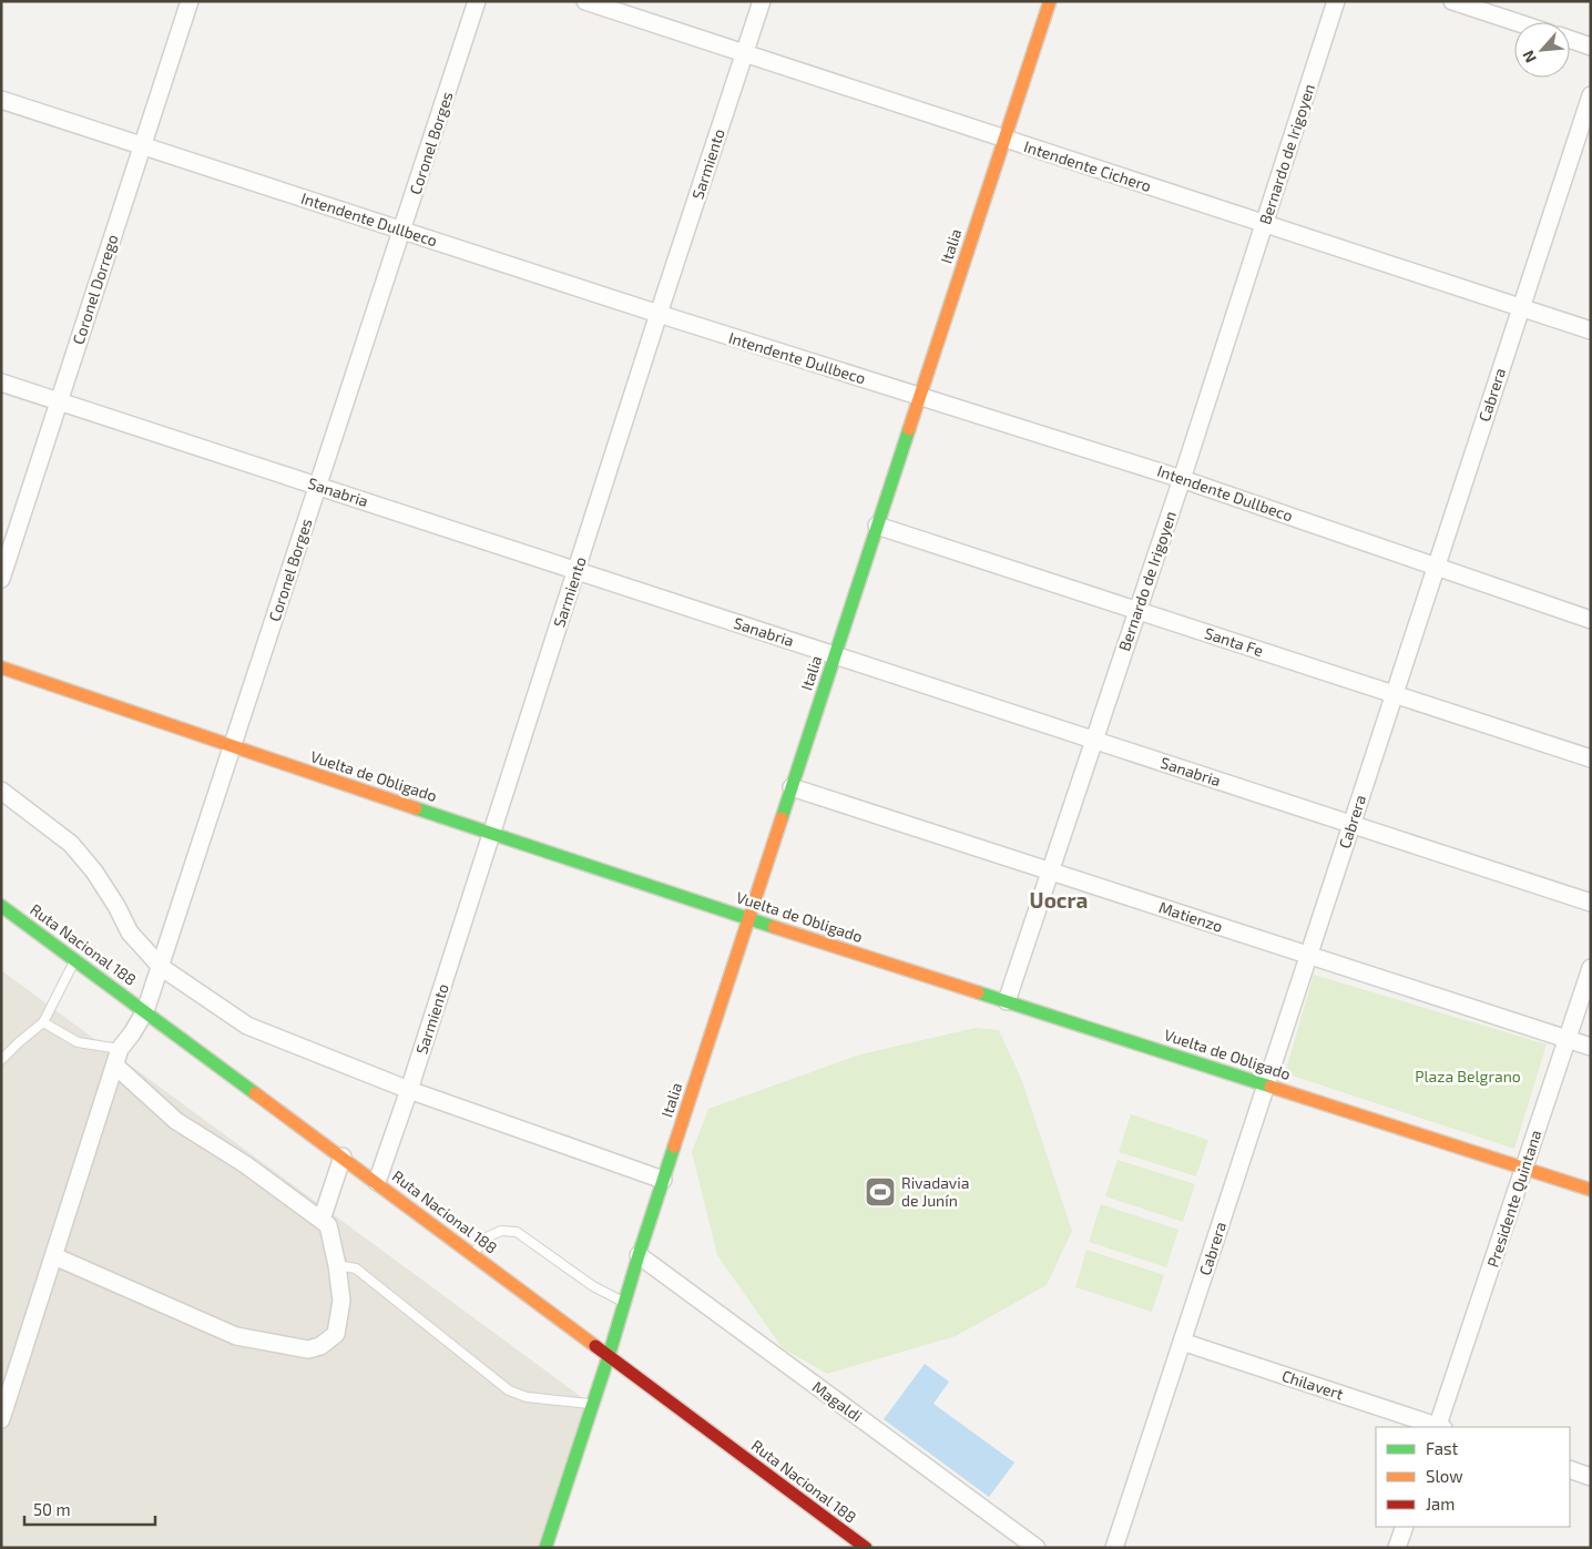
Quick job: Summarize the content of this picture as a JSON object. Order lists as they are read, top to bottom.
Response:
{
  "streets": {
    "main road": ["Italia", "Vuelta de Obligado", "Ruta Nacional 188"],
    "street": [
      "Coronel Borges",
      "Bernardo de Irigoyen",
      "Sarmiento",
      "Intendente Cichero",
      "Intendente Dullbeco",
      "Coronel Dorrego",
      "Cabrera",
      "Sanabria",
      "Santa Fe",
      "Matienzo",
      "Presidente Quintana",
      "Chilavert",
      "Magaldi"
    ]
  },
  "crossings": [
    ["Coronel Borges", "Intendente Dullbeco"],
    ["Coronel Borges", "Sanabria"],
    ["Coronel Borges", "Vuelta de Obligado"],
    ["Coronel Borges", "Ruta Nacional 188"],
    ["Bernardo de Irigoyen", "Intendente Cichero"],
    ["Bernardo de Irigoyen", "Intendente Dullbeco"],
    ["Bernardo de Irigoyen", "Sanabria"],
    ["Bernardo de Irigoyen", "Santa Fe"],
    ["Bernardo de Irigoyen", "Vuelta de Obligado"],
    ["Bernardo de Irigoyen", "Matienzo"],
    ["Sarmiento", "Intendente Cichero"],
    ["Sarmiento", "Intendente Dullbeco"],
    ["Sarmiento", "Sanabria"],
    ["Sarmiento", "Vuelta de Obligado"],
    ["Sarmiento", "Ruta Nacional 188"],
    ["Intendente Cichero", "Italia"],
    ["Intendente Cichero", "Cabrera"],
    ["Intendente Dullbeco", "Italia"],
    ["Intendente Dullbeco", "Coronel Dorrego"],
    ["Intendente Dullbeco", "Cabrera"],
    ["Italia", "Sanabria"],
    ["Italia", "Santa Fe"],
    ["Italia", "Vuelta de Obligado"],
    ["Italia", "Matienzo"],
    ["Italia", "Ruta Nacional 188"],
    ["Italia", "Magaldi"],
    ["Coronel Dorrego", "Sanabria"],
    ["Cabrera", "Sanabria"],
    ["Cabrera", "Santa Fe"],
    ["Cabrera", "Vuelta de Obligado"],
    ["Cabrera", "Matienzo"],
    ["Cabrera", "Chilavert"],
    ["Vuelta de Obligado", "Presidente Quintana"],
    ["Matienzo", "Presidente Quintana"]
  ],
  "districts": ["Uocra"],
  "parks": ["Plaza Belgrano"],
  "places": {
    "sports": ["Rivadavia de Junín"]
  },
  "legend": ["Fast", "Slow", "Jam"],
  "scale_bar": "50 m",
  "north": "bottom left"
}
